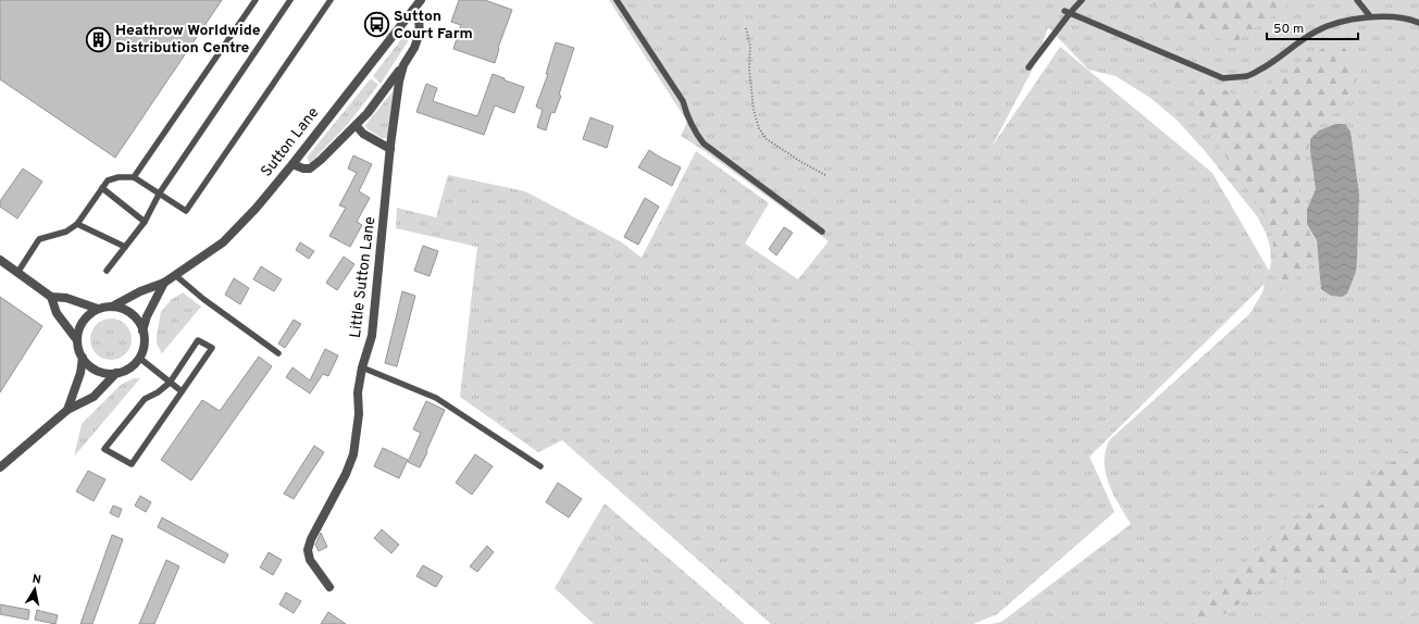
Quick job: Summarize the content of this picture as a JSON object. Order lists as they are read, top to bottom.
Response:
{
  "streets": {
    "street": ["Sutton Lane", "Little Sutton Lane"]
  },
  "crossings": [
    ["Sutton Lane", "Little Sutton Lane"]
  ],
  "places": {
    "bus stop": ["Sutton Court Farm"],
    "building": ["Heathrow Worldwide Distribution Centre"]
  },
  "scale_bar": "50 m",
  "north": "top"
}
